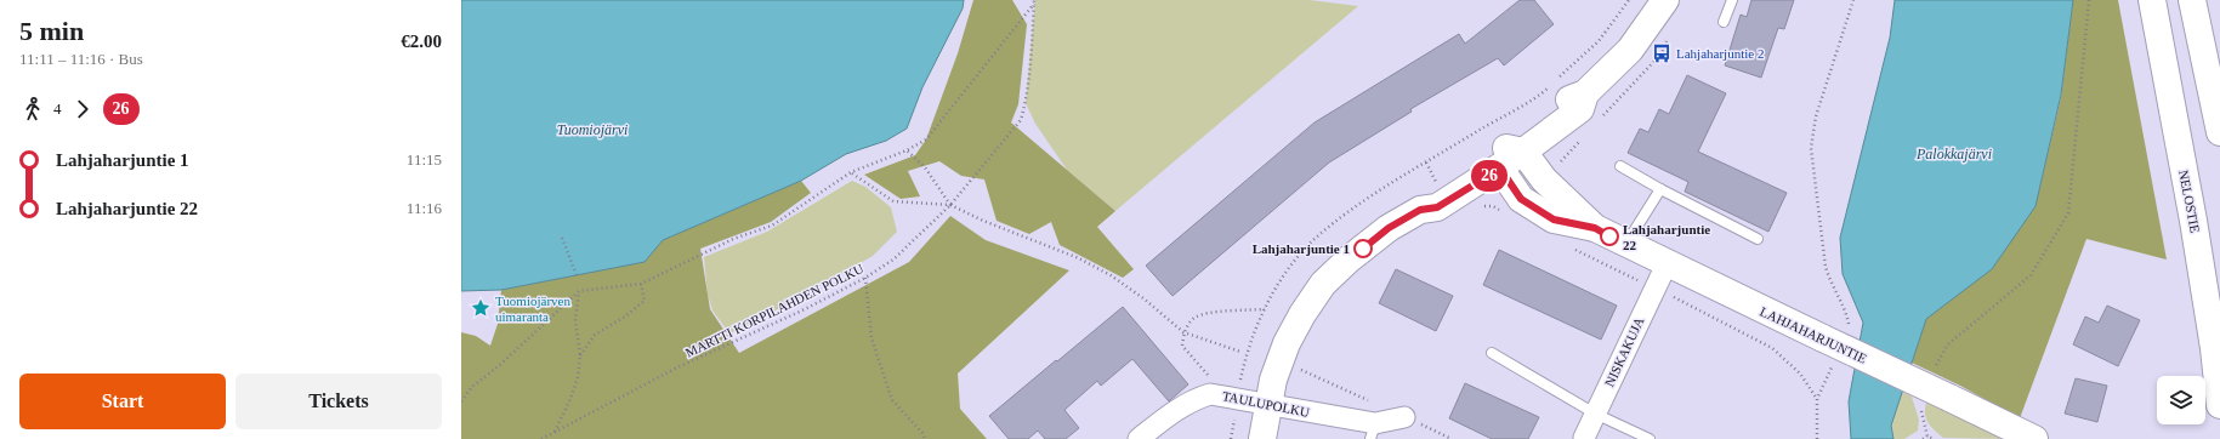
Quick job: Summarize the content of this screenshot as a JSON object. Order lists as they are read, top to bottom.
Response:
{
  "streets": {
    "main road": ["NELOSTIE", "LAHJAHARJUNTIE"],
    "street": ["NISKAKUJA", "TAULUPOLKU"],
    "path": ["MARTTI KORPILAHDEN POLKU"]
  },
  "crossings": [
    ["LAHJAHARJUNTIE", "NISKAKUJA"]
  ],
  "water": ["Tuomiojärvi", "Palokkajärvi"],
  "places": {
    "bus stop": ["Lahjaharjuntie 2"],
    "other": ["Lahjaharjuntie 22", "Lahjaharjuntie 1"],
    "place": ["Tuomiojärven uimaranta"]
  },
  "lines": ["bus line 26"],
  "page": {
    "heading": ["5 min", "11:11 – 11:16 · Bus", "€2.00"],
    "on_map": "26",
    "legs": ["4", "26"],
    "list": [
      {
        "name": "Lahjaharjuntie 1",
        "value": "11:15"
      },
      {
        "name": "Lahjaharjuntie 22",
        "value": "11:16"
      }
    ],
    "buttons": ["Start", "Tickets"]
  }
}
